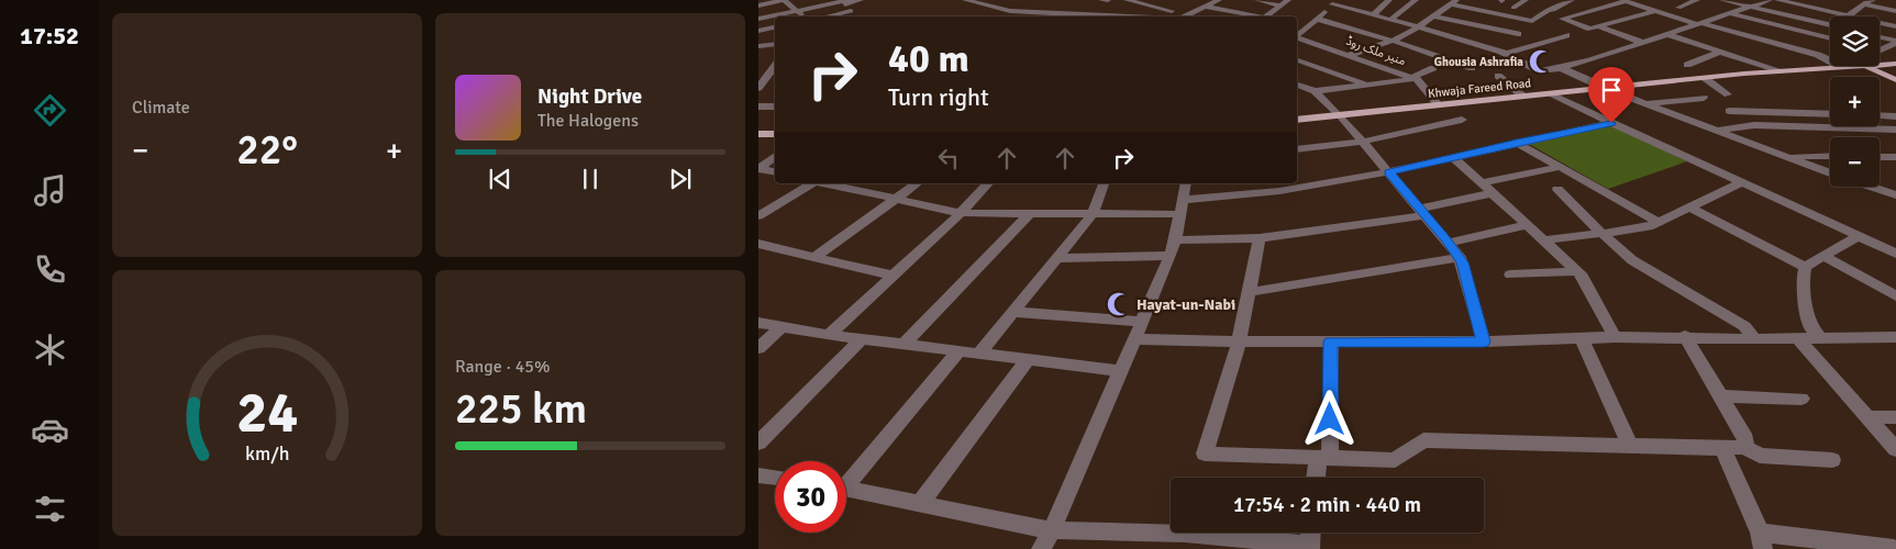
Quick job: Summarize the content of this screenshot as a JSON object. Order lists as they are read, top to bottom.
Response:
{
  "streets": {
    "main road": ["Khwaja Fareed Road"],
    "street": ["منیر ملک روڈ"]
  },
  "crossings": [
    ["منیر ملک روڈ", "Khwaja Fareed Road"]
  ],
  "places": {
    "mosque": ["Ghousia Ashrafia", "Hayat-un-Nabi"]
  },
  "page": {
    "tabs": "17:52",
    "tile": [
      "Climate",
      ["Range · 45%", "225 km"]
    ],
    "map_buttons": ["+", "−"],
    "turn": ["40 m", "Turn right"],
    "song": ["Night Drive", "The Halogens"],
    "heat": ["−", "22°", "+"],
    "limit": "30",
    "trip": "17:54 · 2 min · 440 m",
    "gauge": ["24", "km/h"]
  }
}
